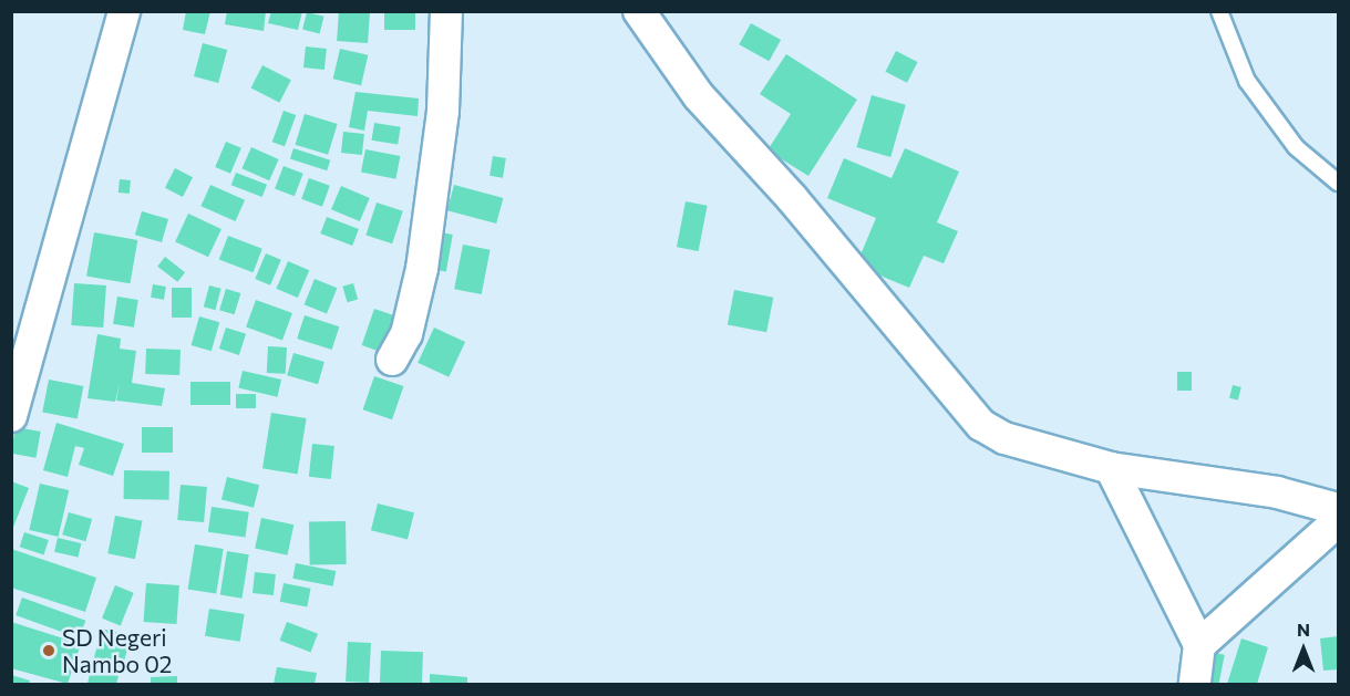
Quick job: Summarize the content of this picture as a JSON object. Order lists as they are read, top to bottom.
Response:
{
  "places": ["SD Negeri Nambo 02"],
  "north": "top"
}
